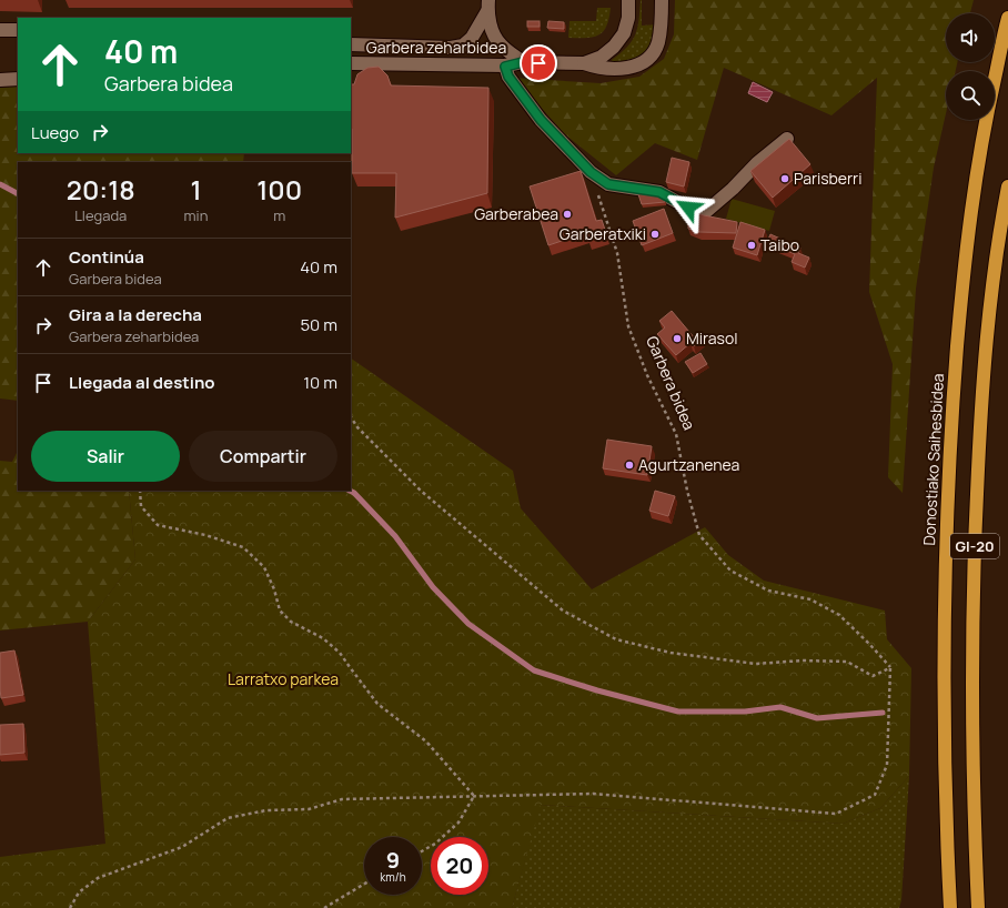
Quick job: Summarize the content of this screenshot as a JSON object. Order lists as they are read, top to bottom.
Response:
{
  "streets": {
    "highway": ["Donostiako Saihesbidea", "GI-20"],
    "street": ["Garbera zeharbidea"],
    "path": ["Garbera bidea"]
  },
  "parks": ["Larratxo parkea"],
  "places": [
    "Parisberri",
    "Garberabea",
    "Garberatxiki",
    "Taibo",
    "Mirasol",
    "Agurtzanenea"
  ],
  "page": {
    "turn": ["40 m", "Garbera bidea"],
    "then": "Luego",
    "eta": [
      "20:18",
      "Llegada",
      "1",
      "min",
      "100",
      "m"
    ],
    "list": [
      {
        "name": "Continúa",
        "note": "Garbera bidea",
        "value": "40 m"
      },
      {
        "name": "Gira a la derecha",
        "note": "Garbera zeharbidea",
        "value": "50 m"
      },
      {
        "name": "Llegada al destino",
        "value": "10 m"
      }
    ],
    "buttons": ["Salir", "Compartir"],
    "speed": "9 km/h",
    "limit": "20"
  }
}
